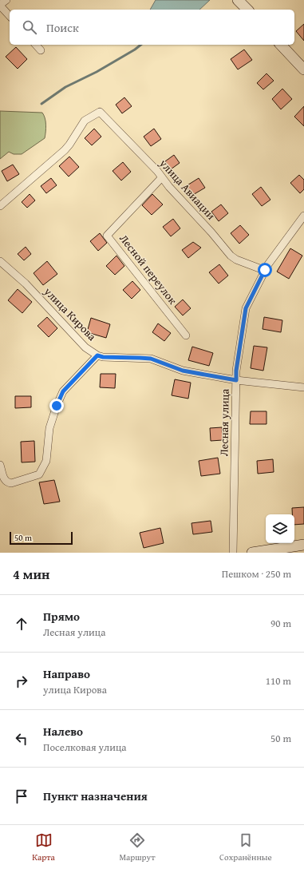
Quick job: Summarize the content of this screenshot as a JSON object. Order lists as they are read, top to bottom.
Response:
{
  "streets": {
    "street": [
      "улица Авиации",
      "Лесной переулок",
      "улица Кирова",
      "Лесная улица"
    ]
  },
  "crossings": [
    ["улица Авиации", "Лесной переулок"],
    ["улица Авиации", "Лесная улица"],
    ["улица Кирова", "Лесная улица"]
  ],
  "scale_bar": "50 m",
  "page": {
    "search": "Поиск",
    "scale": "50 m",
    "heading": ["4 мин", "Пешком · 250 m"],
    "list": [
      ["Прямо", "Лесная улица", "90 m"],
      ["Направо", "улица Кирова", "110 m"],
      ["Налево", "Поселковая улица", "50 m"],
      "Пункт назначения"
    ],
    "nav": ["Карта", "Маршрут", "Сохранённые"]
  }
}
